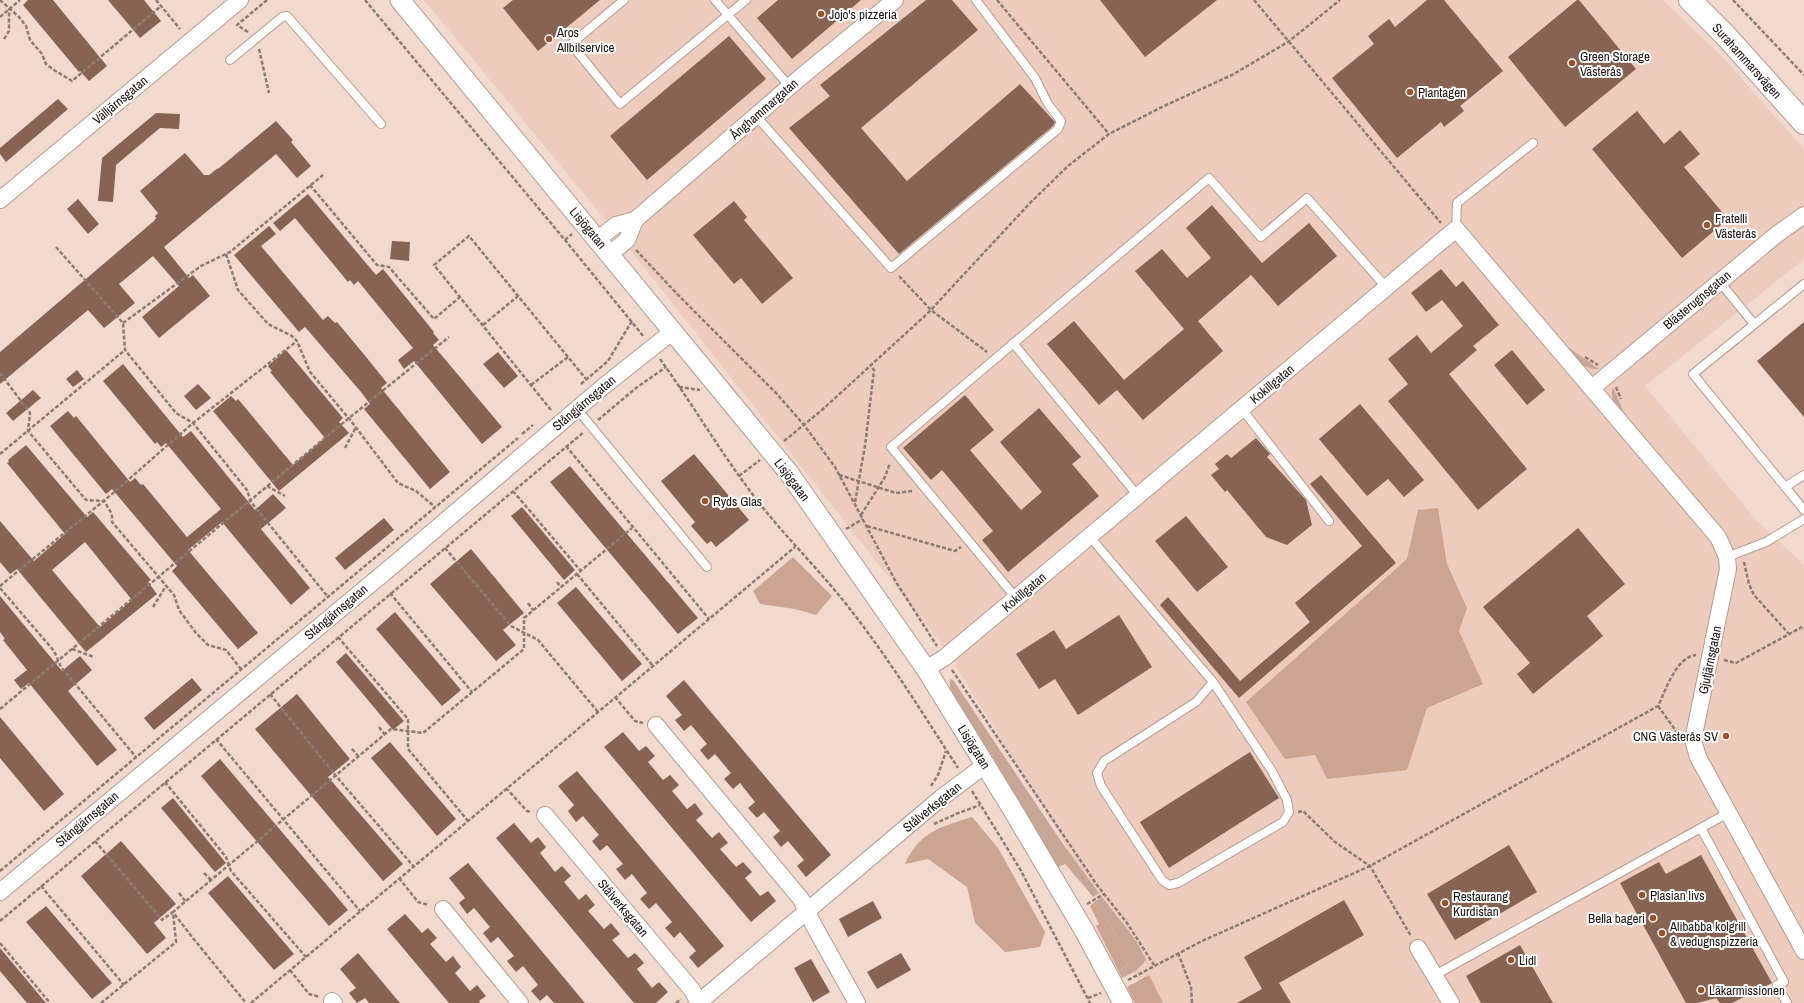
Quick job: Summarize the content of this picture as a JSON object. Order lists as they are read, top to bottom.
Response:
{
  "streets": {
    "main road": ["Surahammarsvägen"],
    "street": [
      "Välljärnsgatan",
      "Ånghammargatan",
      "Lisjögatan",
      "Blästerugnsgatan",
      "Kokillgatan",
      "Stångjärnsgatan",
      "Gjutjärnsgatan",
      "Stålverksgatan"
    ]
  },
  "crossings": [
    ["Ånghammargatan", "Lisjögatan"],
    ["Lisjögatan", "Kokillgatan"],
    ["Lisjögatan", "Stångjärnsgatan"],
    ["Lisjögatan", "Stålverksgatan"],
    ["Blästerugnsgatan", "Gjutjärnsgatan"]
  ],
  "places": [
    "Jojo's pizzeria",
    "Aros Allbilservice",
    "Green Storage Västerås",
    "Plantagen",
    "Fratelli Västerås",
    "Ryds Glas",
    "CNG Västerås SV",
    "Plasian livs",
    "Restaurang Kurdistan",
    "Bella bageri",
    "Alibabba kolgrill & vedugnspizzeria",
    "Lidl",
    "Läkarmissionen"
  ]
}
